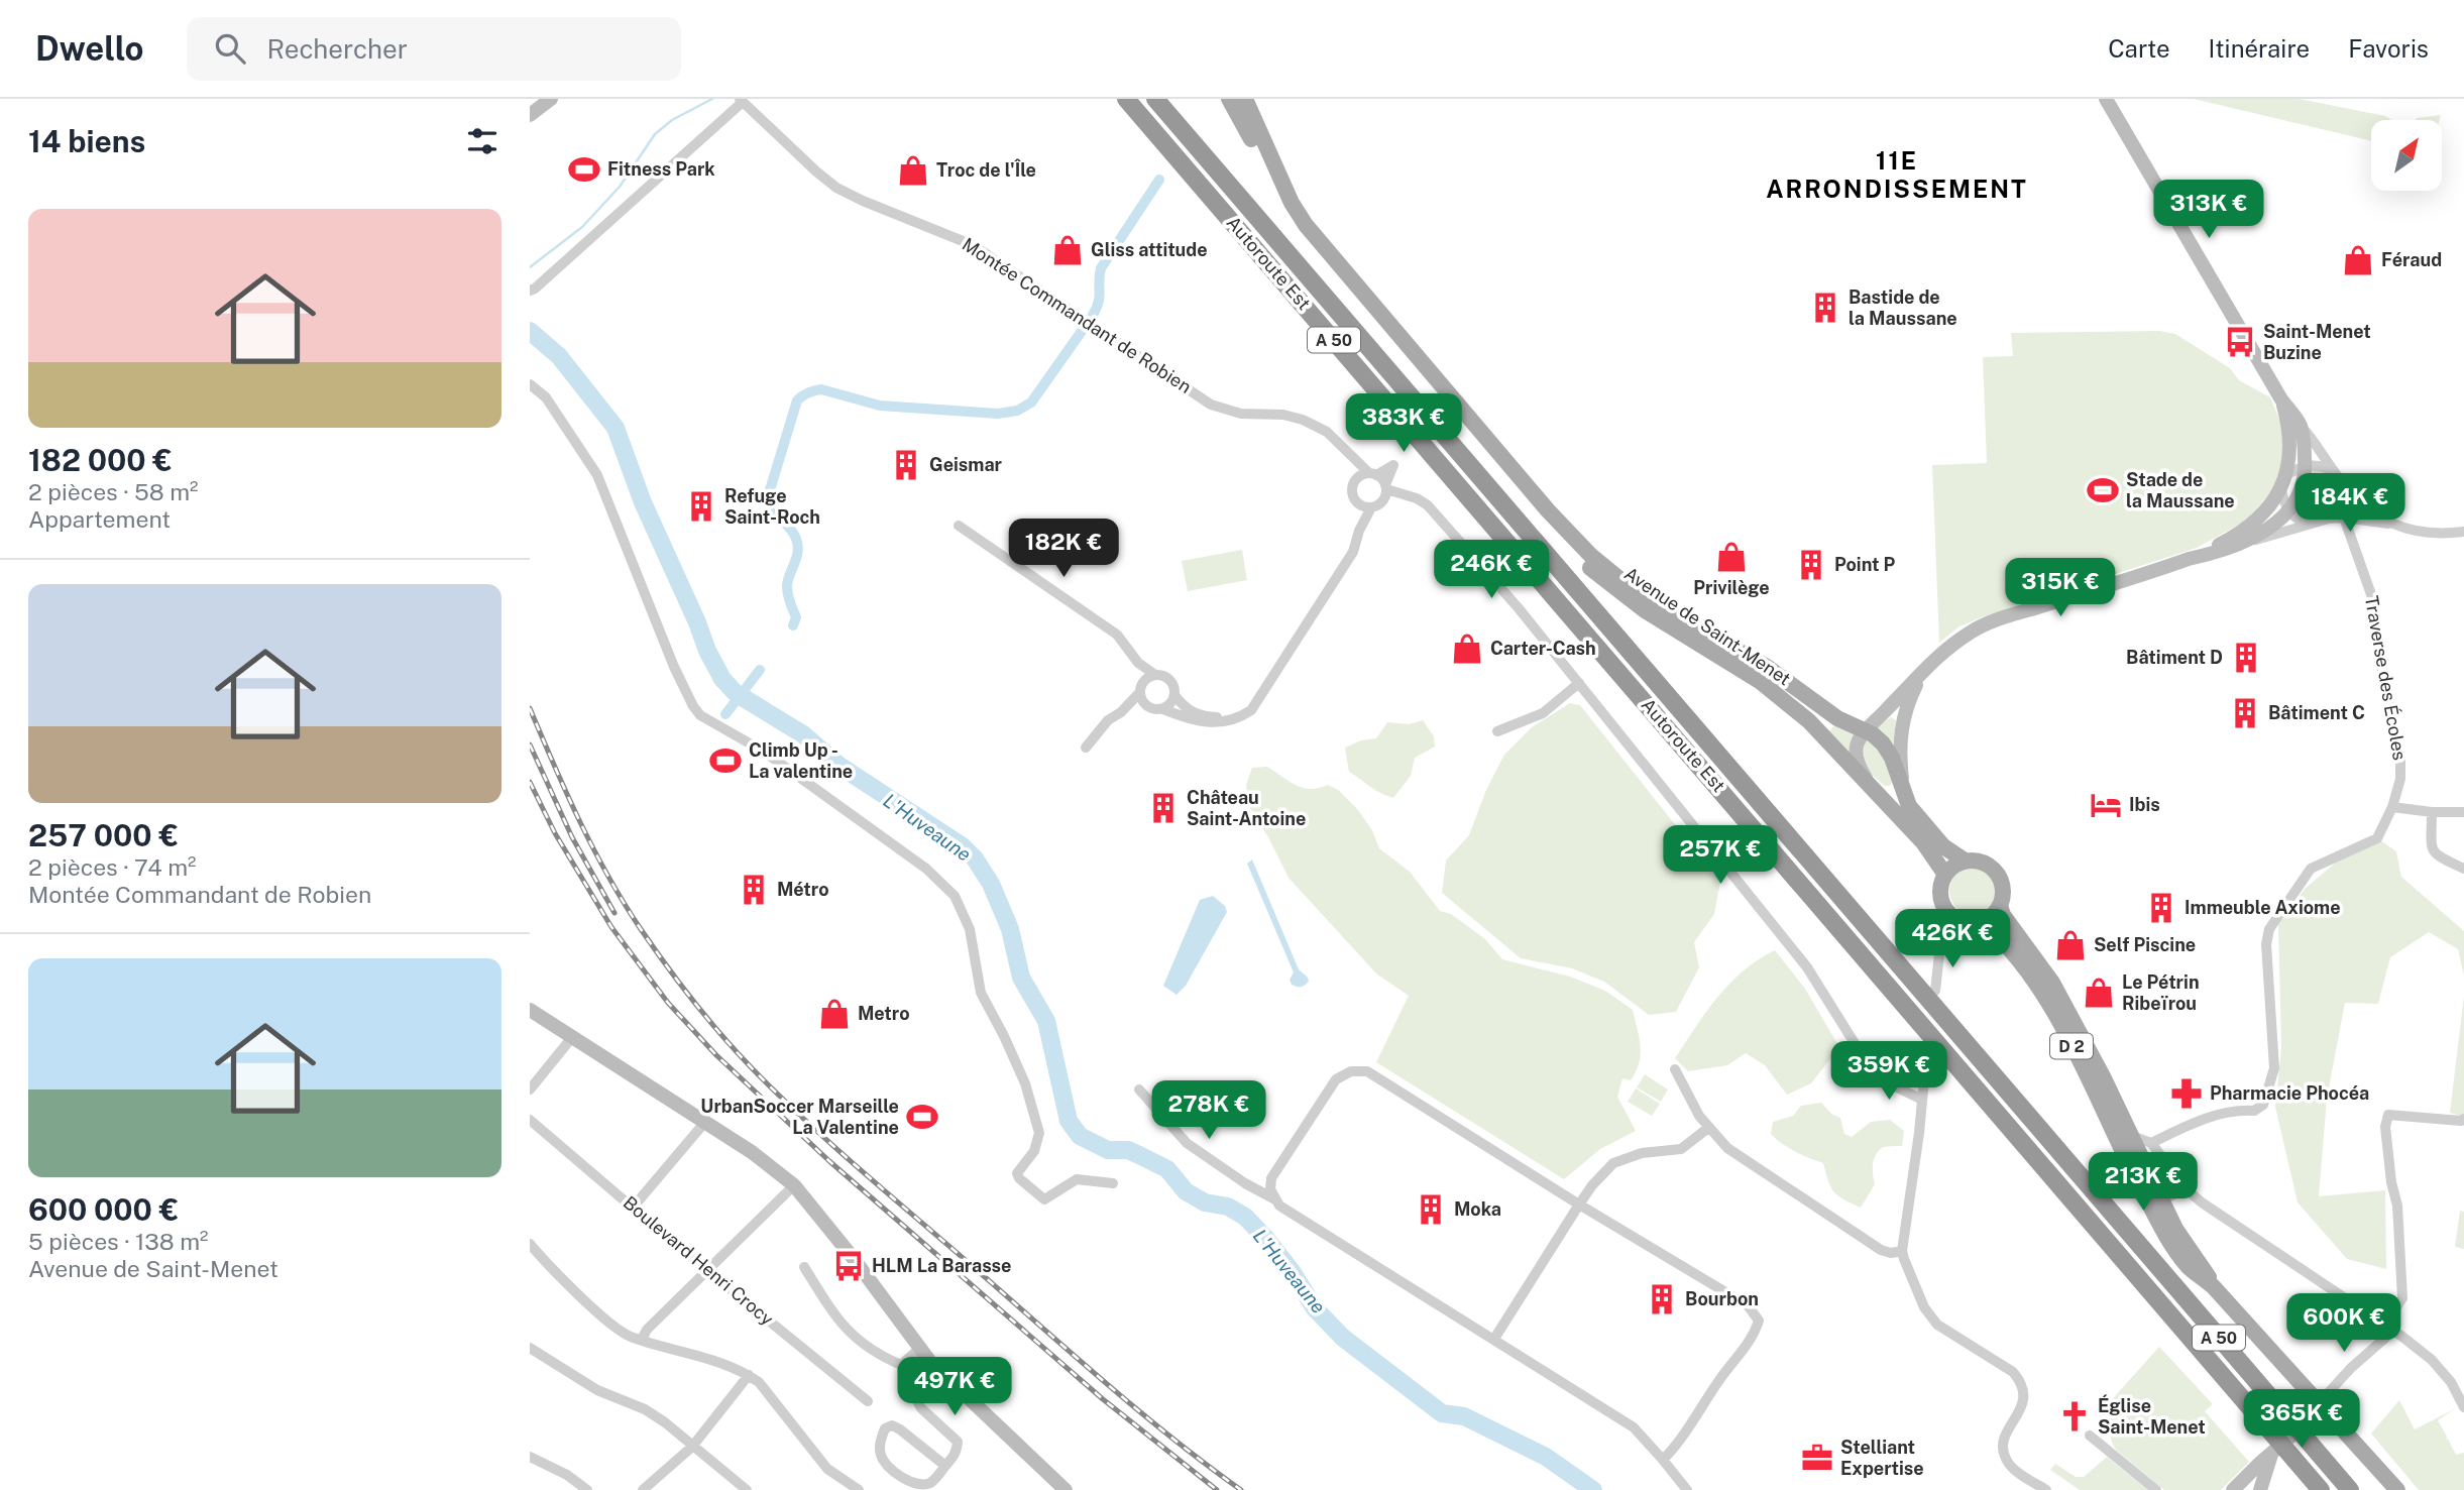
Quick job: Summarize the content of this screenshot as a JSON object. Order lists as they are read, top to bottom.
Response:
{
  "streets": {
    "highway": ["Autoroute Est", "A 50"],
    "main road": ["Avenue de Saint-Menet", "D 2"],
    "street": ["Montée Commandant de Robien", "Traverse des Écoles", "Boulevard Henri Crocy"]
  },
  "crossings": [
    ["Avenue de Saint-Menet", "D 2"]
  ],
  "districts": ["11E ARRONDISSEMENT"],
  "water": ["L'Huveaune"],
  "places": {
    "sports": [
      "Fitness Park",
      "Stade de la Maussane",
      "Climb Up - La valentine",
      "UrbanSoccer Marseille La Valentine"
    ],
    "shop": [
      "Troc de l'Île",
      "Gliss attitude",
      "Féraud",
      "Privilège",
      "Carter-Cash",
      "Self Piscine",
      "Le Pétrin Ribeïrou",
      "Metro"
    ],
    "building": [
      "Bastide de la Maussane",
      "Geismar",
      "Refuge Saint-Roch",
      "Point P",
      "Bâtiment D",
      "Bâtiment C",
      "Château Saint-Antoine",
      "Métro",
      "Immeuble Axiome",
      "Moka",
      "Bourbon"
    ],
    "bus stop": ["Saint-Menet Buzine", "HLM La Barasse"],
    "hotel": ["Ibis"],
    "pharmacy": ["Pharmacie Phocéa"],
    "church": ["Église Saint-Menet"],
    "office": ["Stelliant Expertise"]
  },
  "north": "top right",
  "page": {
    "header": "Dwello",
    "search": "Rechercher",
    "nav": ["Carte", "Itinéraire", "Favoris"],
    "heading": "14 biens",
    "price": [
      "313K €",
      "383K €",
      "184K €",
      "182K €",
      "246K €",
      "315K €",
      "257K €",
      "426K €",
      "359K €",
      "278K €",
      "213K €",
      "600K €",
      "497K €",
      "365K €"
    ],
    "list": [
      {
        "name": "182 000 €",
        "note": "2 pièces · 58 m² · Appartement"
      },
      {
        "name": "257 000 €",
        "note": "2 pièces · 74 m² · Montée Commandant de Robien"
      },
      {
        "name": "600 000 €",
        "note": "5 pièces · 138 m² · Avenue de Saint-Menet"
      }
    ]
  }
}
